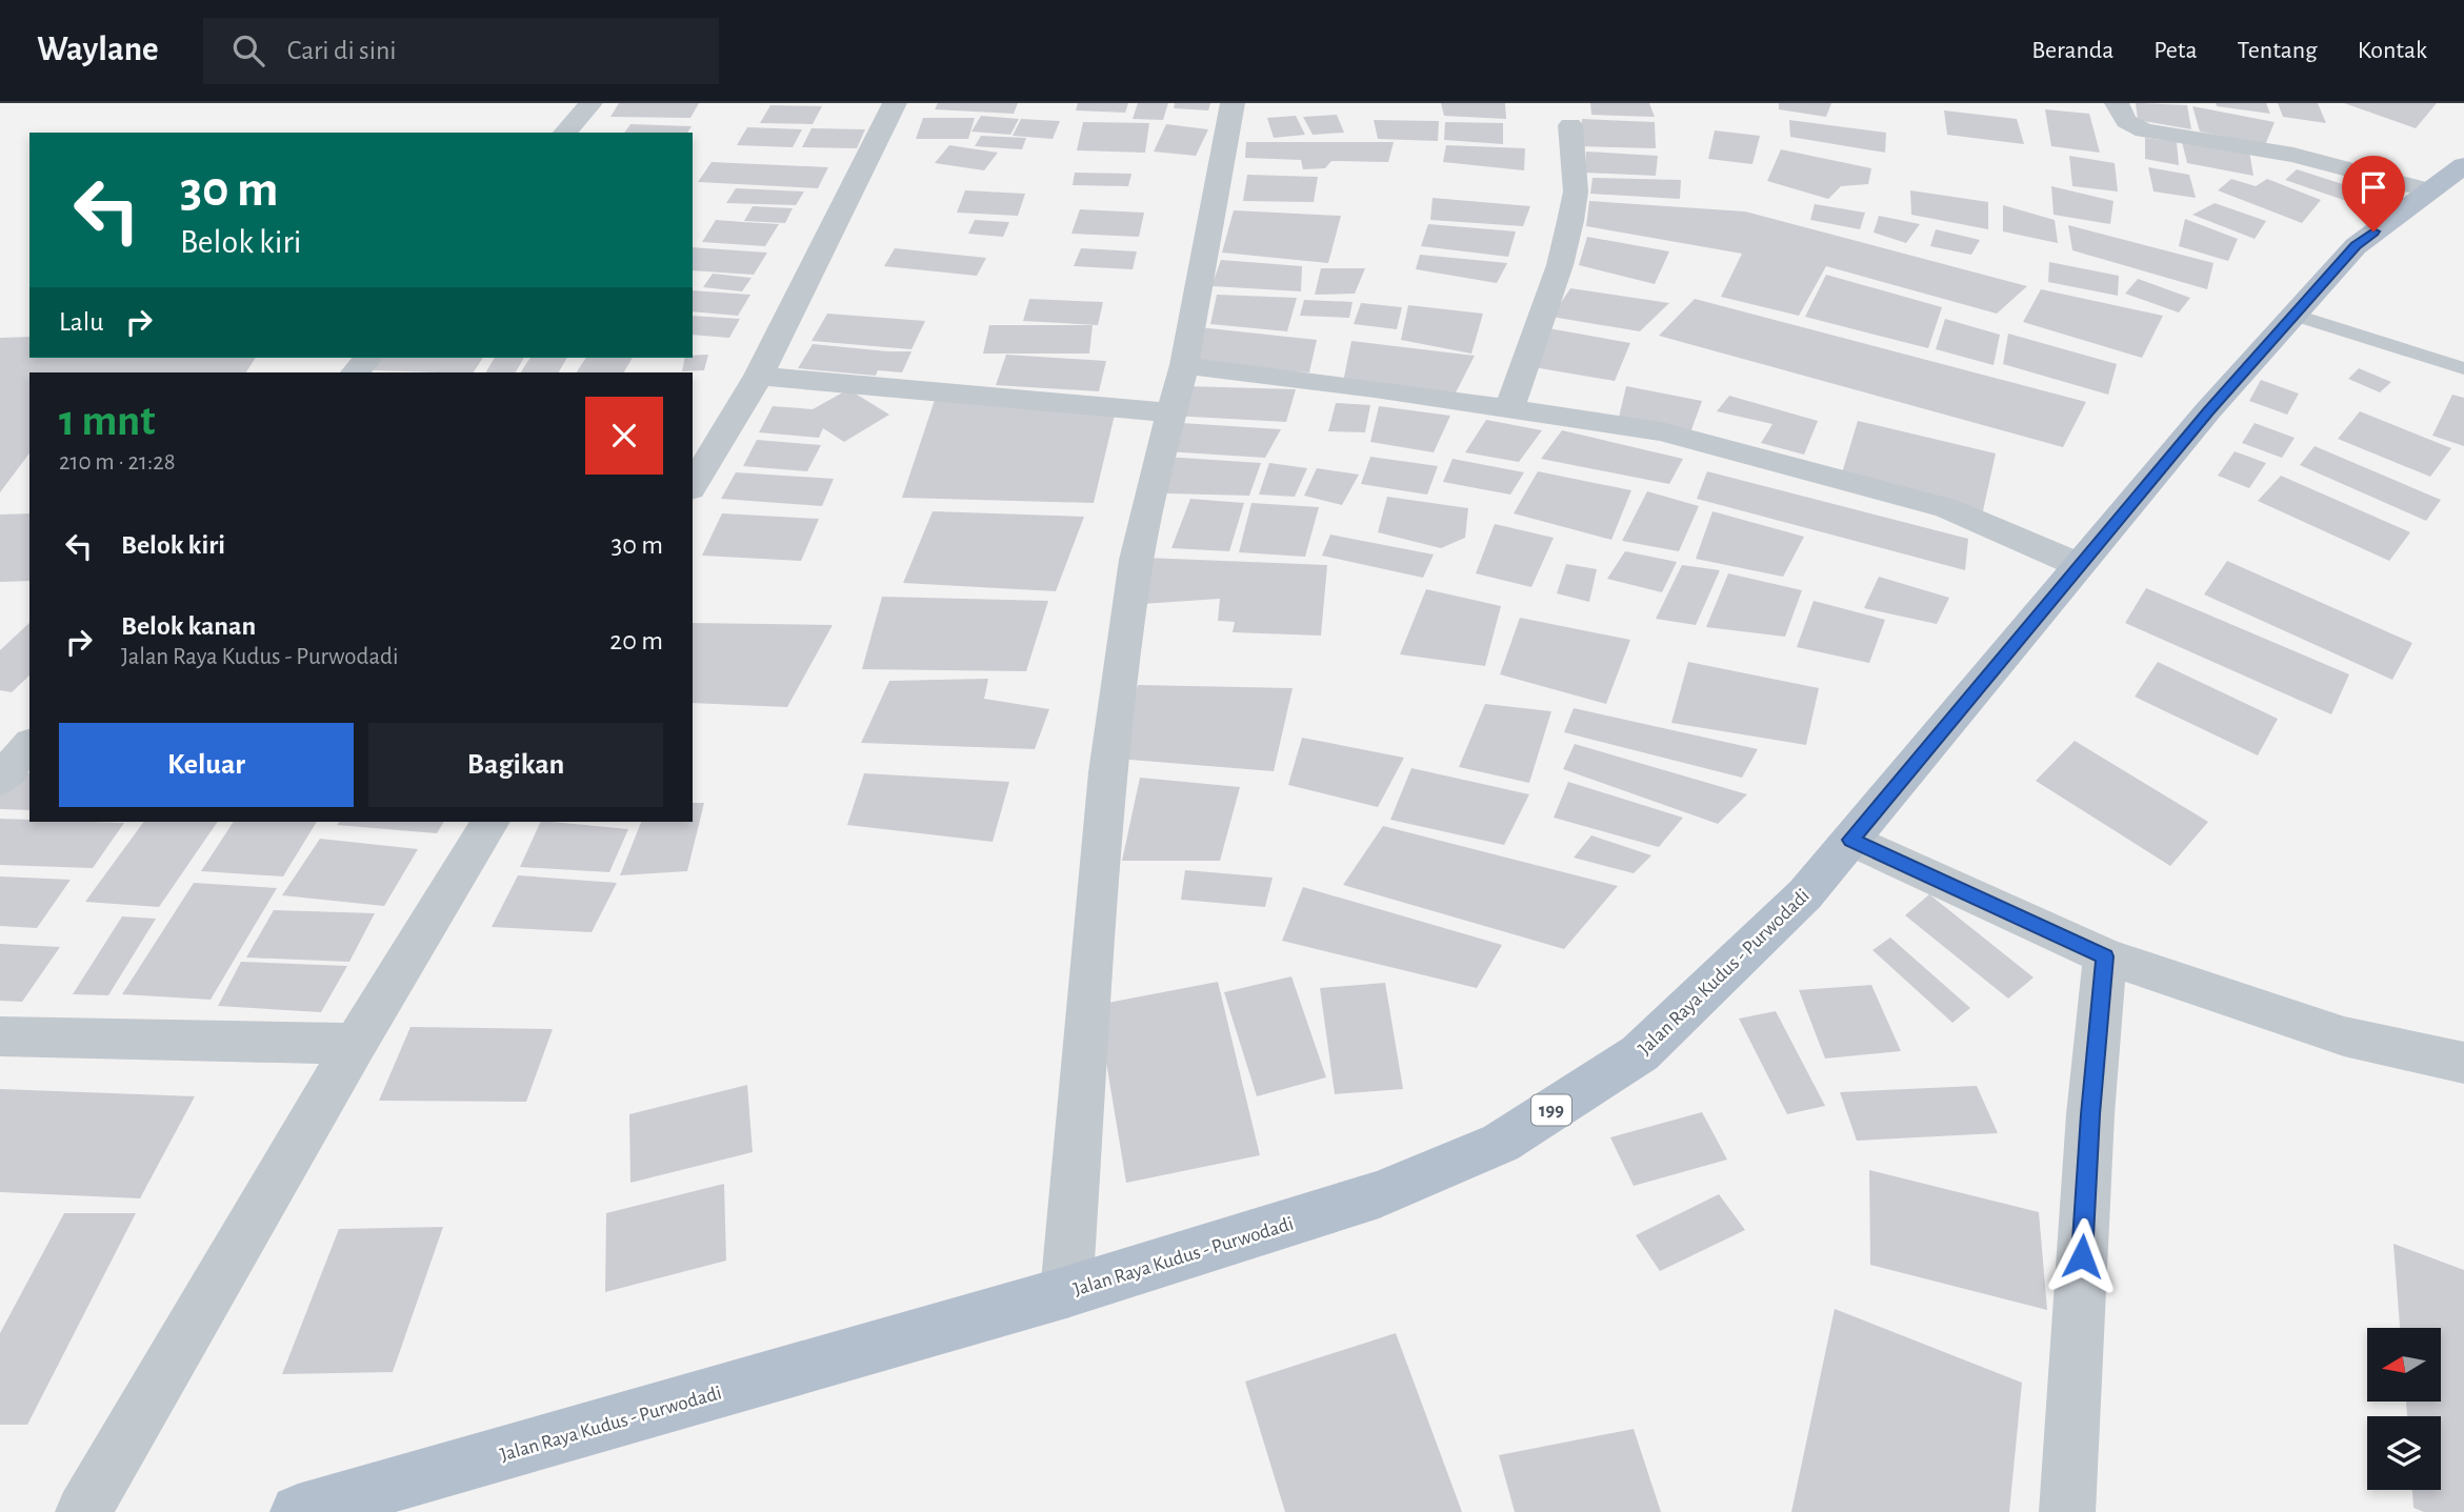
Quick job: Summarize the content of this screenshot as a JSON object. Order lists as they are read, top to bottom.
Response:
{
  "streets": {
    "main road": ["Jalan Raya Kudus - Purwodadi", "199"]
  },
  "north": "left",
  "page": {
    "header": "Waylane",
    "search": "Cari di sini",
    "nav": [
      "Beranda",
      "Peta",
      "Tentang",
      "Kontak"
    ],
    "turn": ["30 m", "Belok kiri"],
    "then": "Lalu",
    "heading": ["1 mnt", "210 m · 21:28"],
    "list": [
      {
        "name": "Belok kiri",
        "value": "30 m"
      },
      {
        "name": "Belok kanan",
        "note": "Jalan Raya Kudus - Purwodadi",
        "value": "20 m"
      }
    ],
    "buttons": ["Keluar", "Bagikan"]
  }
}
